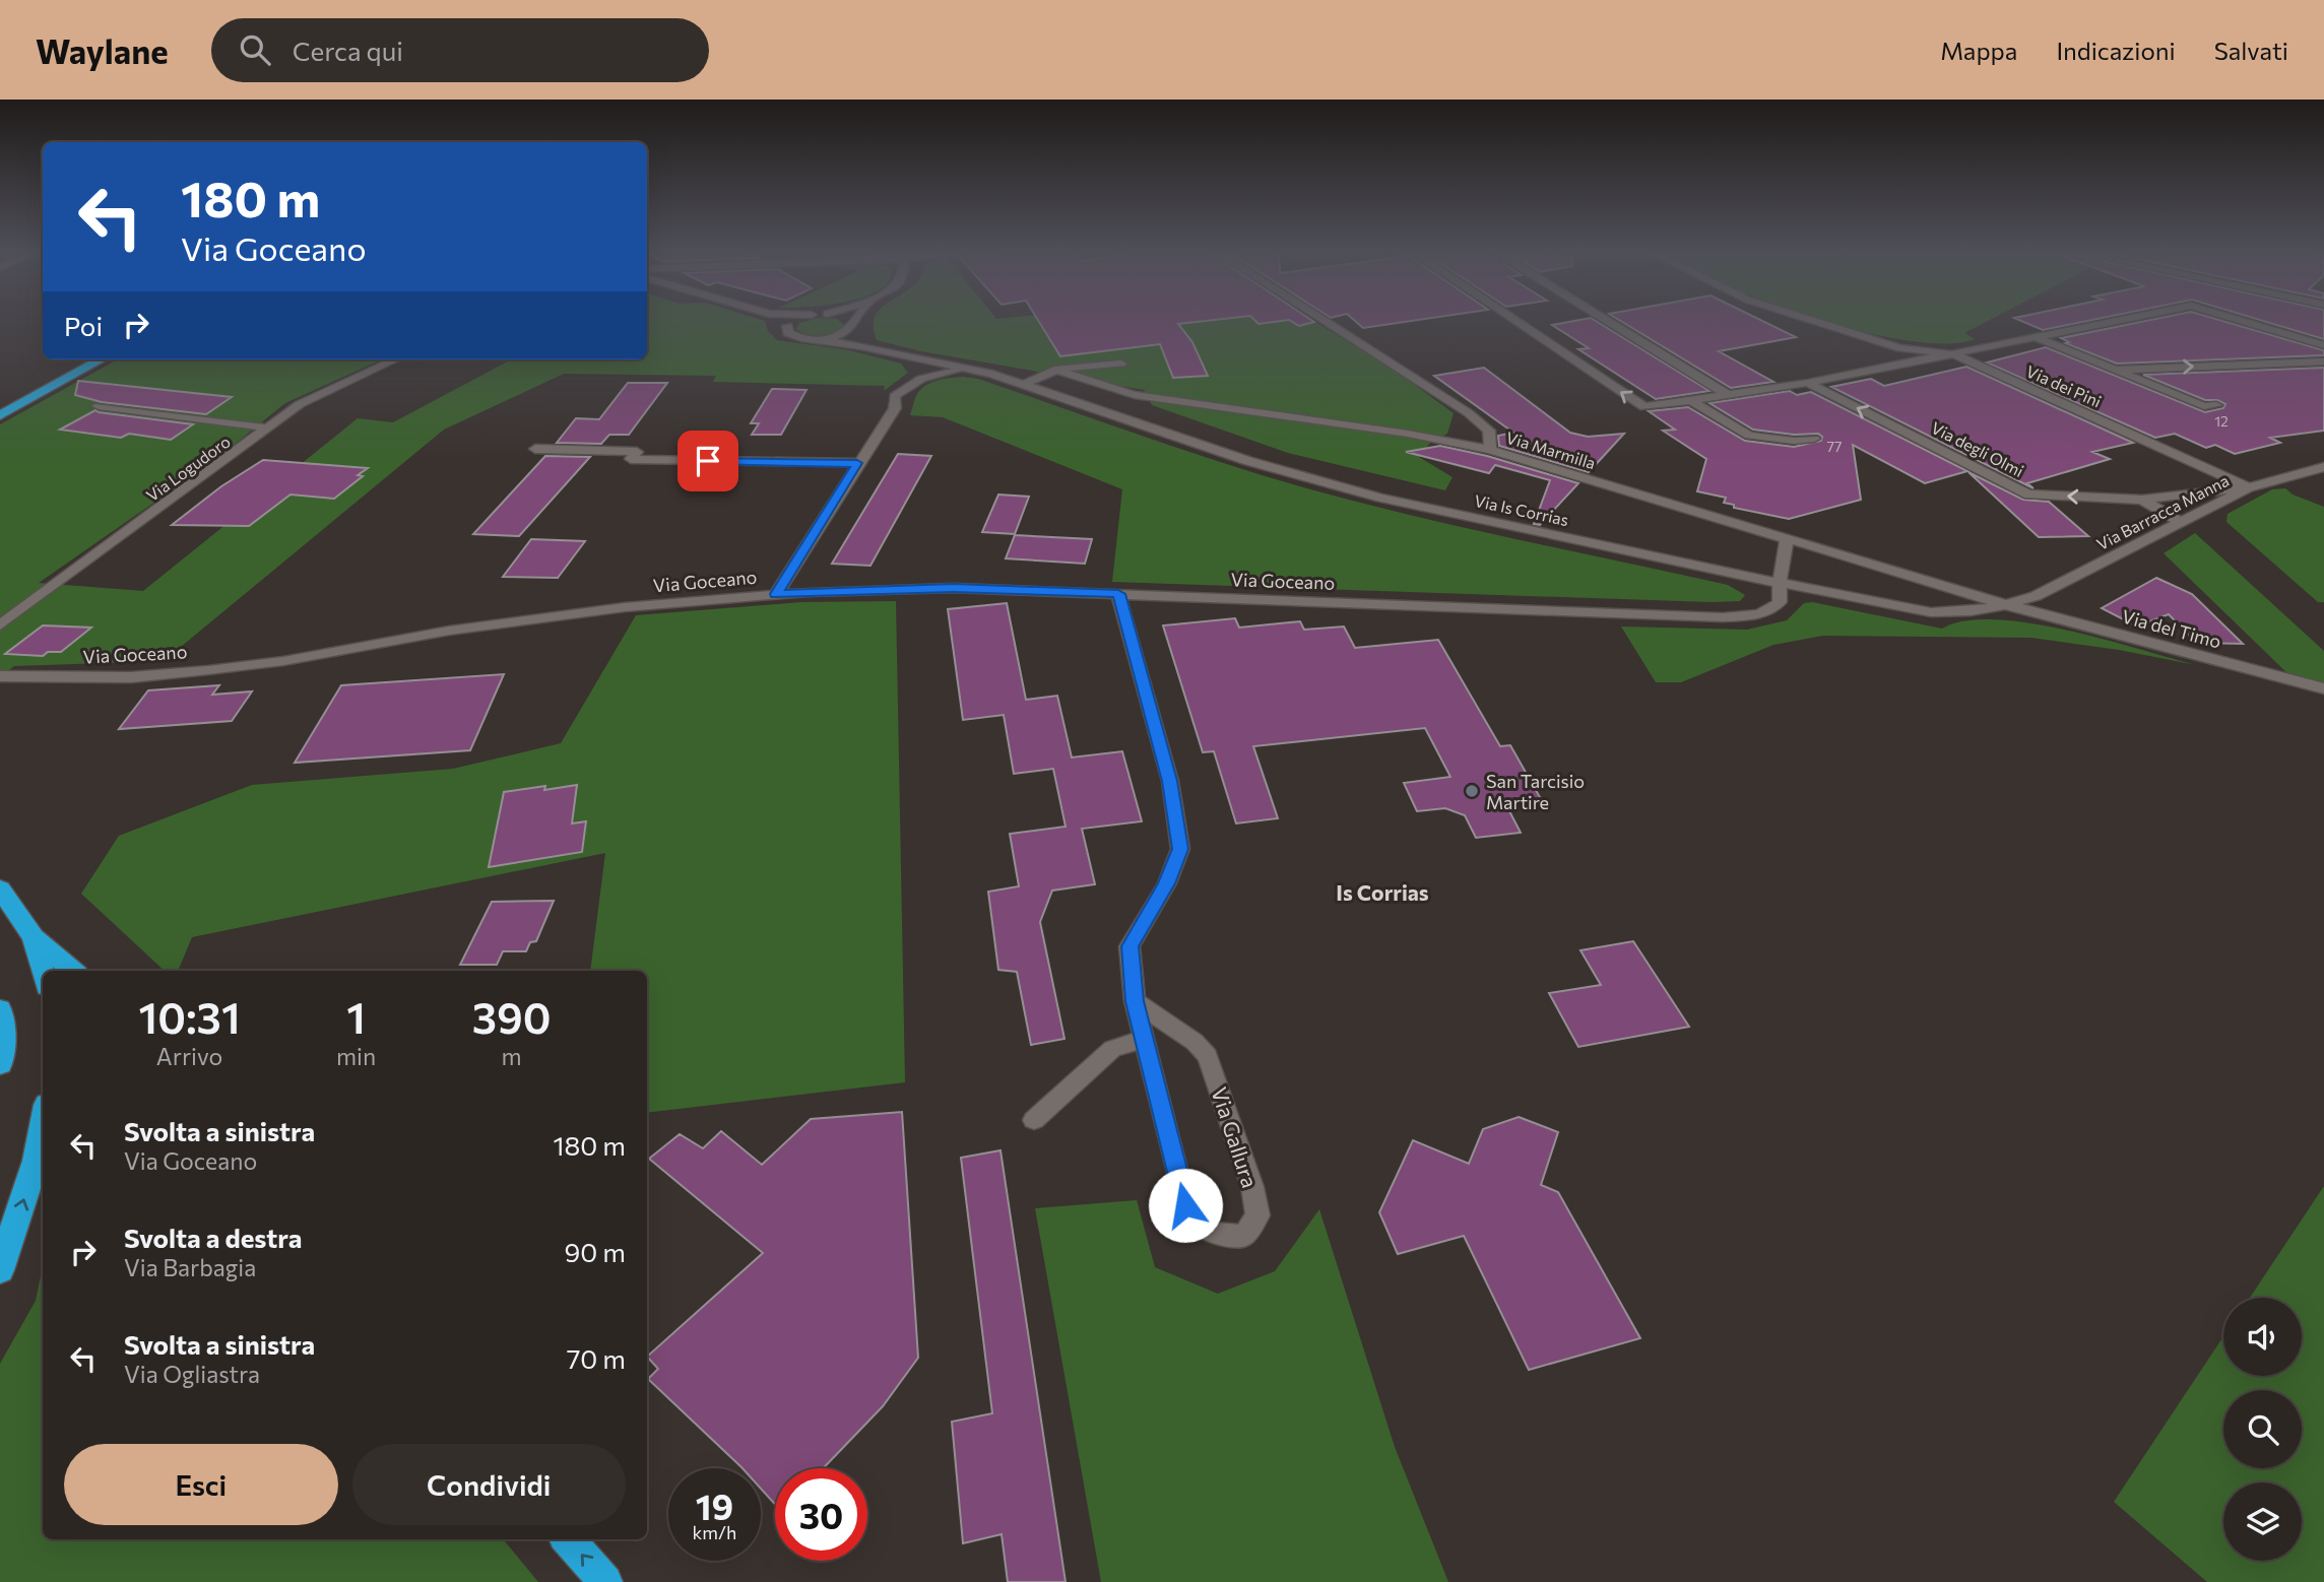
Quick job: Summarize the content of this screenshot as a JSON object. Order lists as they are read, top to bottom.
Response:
{
  "streets": {
    "street": [
      "Via dei Pini",
      "Via degli Olmi",
      "Via Marmilla",
      "Via Logudoro",
      "Via Is Corrias",
      "Via Barracca Manna",
      "Via Goceano",
      "Via del Timo",
      "Via Gallura"
    ]
  },
  "crossings": [
    ["Via dei Pini", "Via degli Olmi"],
    ["Via dei Pini", "Via Barracca Manna"],
    ["Via degli Olmi", "Via Barracca Manna"],
    ["Via Marmilla", "Via Is Corrias"],
    ["Via Marmilla", "Via Barracca Manna"],
    ["Via Marmilla", "Via del Timo"],
    ["Via Is Corrias", "Via Barracca Manna"],
    ["Via Is Corrias", "Via Goceano"],
    ["Via Is Corrias", "Via del Timo"],
    ["Via Barracca Manna", "Via del Timo"],
    ["Via Goceano", "Via Gallura"]
  ],
  "districts": ["Is Corrias"],
  "places": ["San Tarcisio Martire"],
  "house_numbers": ["12", "77"],
  "page": {
    "header": "Waylane",
    "search": "Cerca qui",
    "nav": ["Mappa", "Indicazioni", "Salvati"],
    "turn": ["180 m", "Via Goceano"],
    "then": "Poi",
    "eta": [
      "10:31",
      "Arrivo",
      "1",
      "min",
      "390",
      "m"
    ],
    "list": [
      {
        "name": "Svolta a sinistra",
        "note": "Via Goceano",
        "value": "180 m"
      },
      {
        "name": "Svolta a destra",
        "note": "Via Barbagia",
        "value": "90 m"
      },
      {
        "name": "Svolta a sinistra",
        "note": "Via Ogliastra",
        "value": "70 m"
      }
    ],
    "buttons": ["Esci", "Condividi"],
    "speed": "19 km/h",
    "limit": "30"
  }
}
